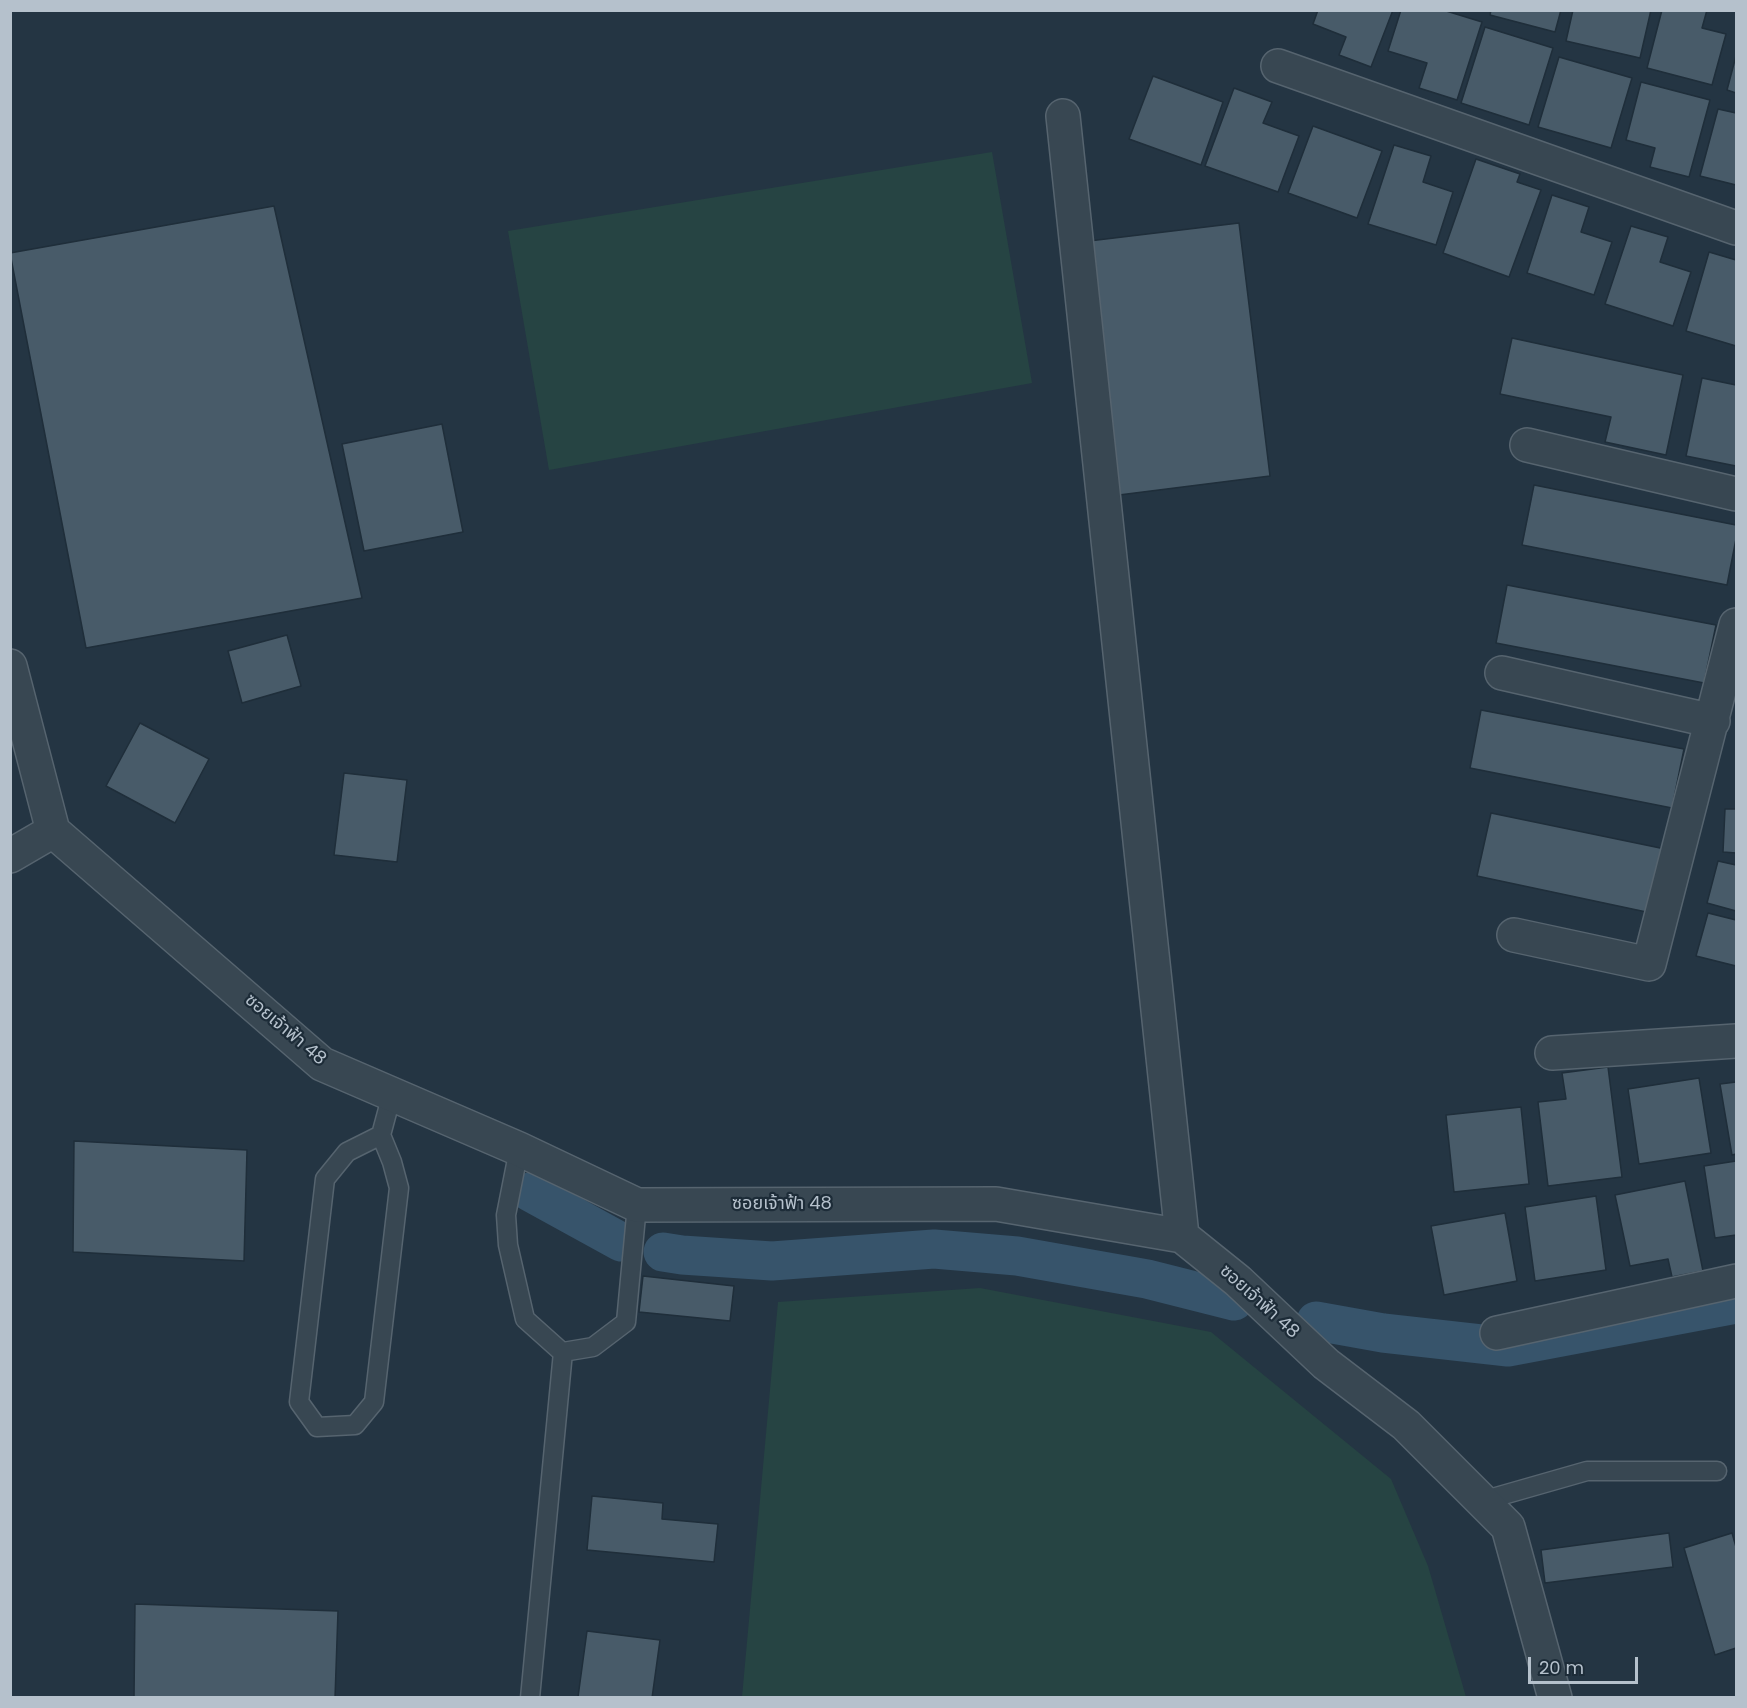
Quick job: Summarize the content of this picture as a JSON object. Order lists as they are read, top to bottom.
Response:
{
  "streets": {
    "street": ["ซอยเจ้าฟ้า 48"]
  },
  "scale_bar": "20 m"
}
